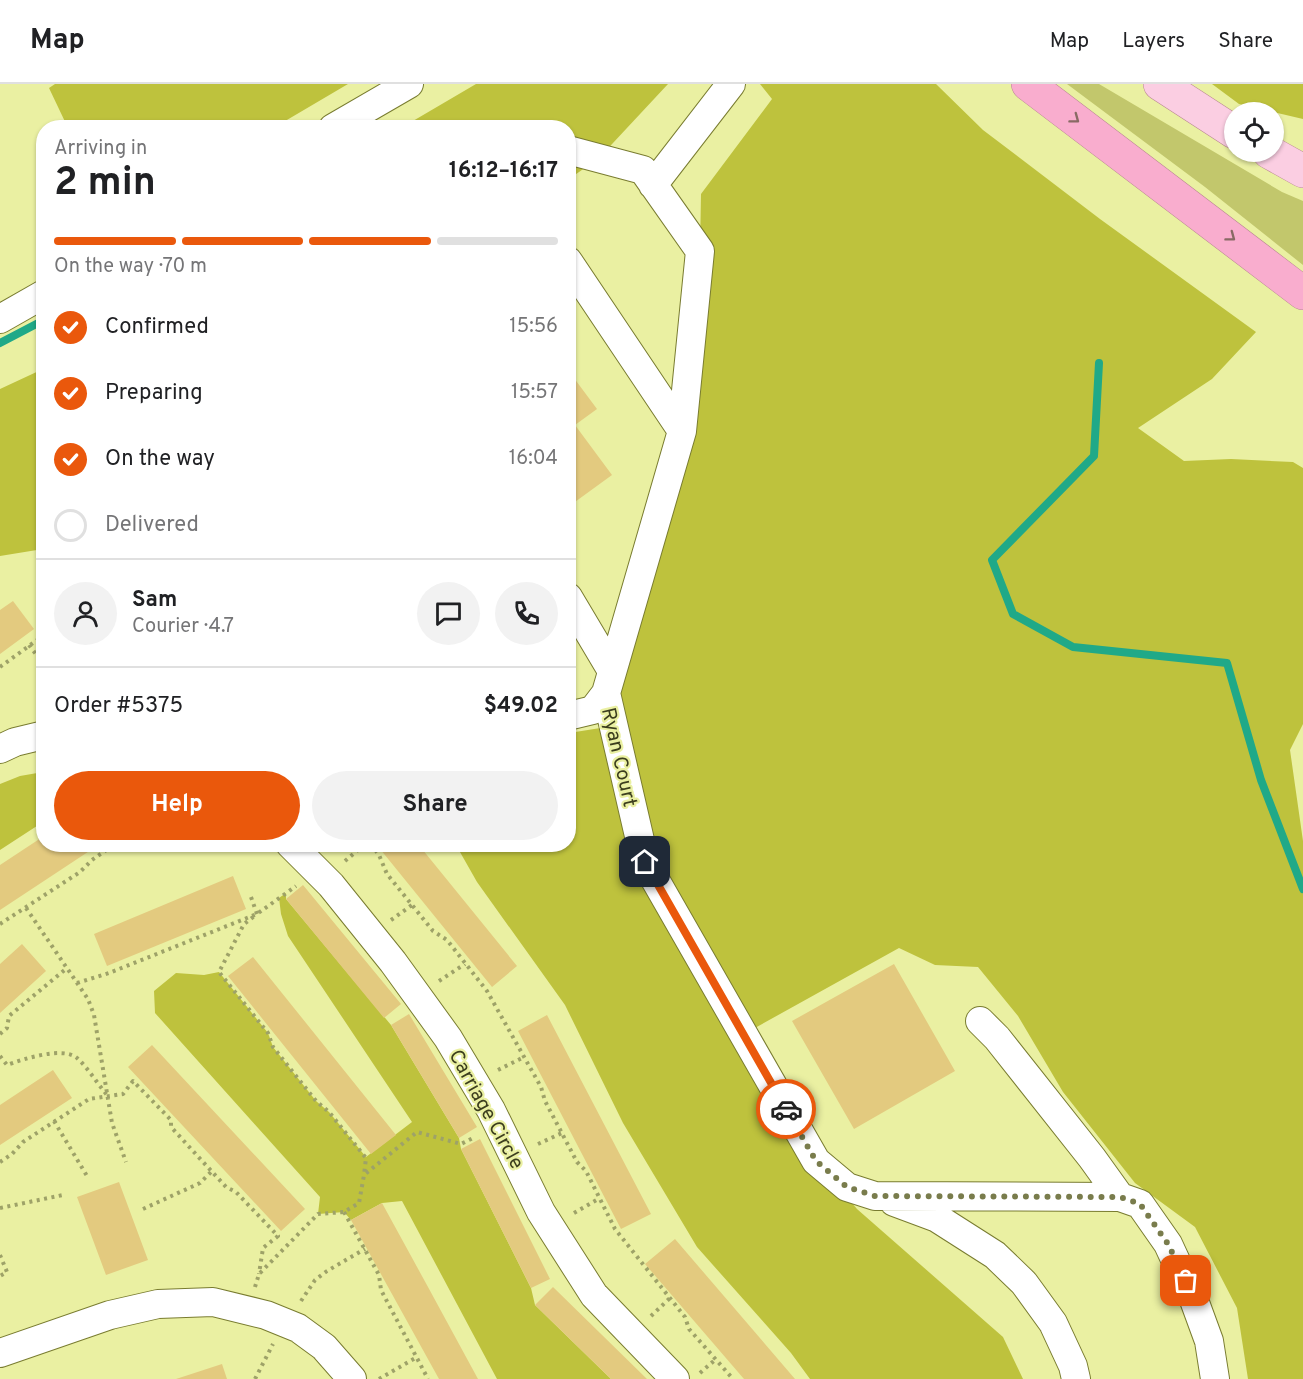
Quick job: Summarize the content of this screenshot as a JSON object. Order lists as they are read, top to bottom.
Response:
{
  "streets": {
    "street": ["Ryan Court", "Carriage Circle"]
  },
  "page": {
    "header": "Map",
    "nav": ["Map", "Layers", "Share"],
    "heading": ["2 min", "Arriving in", "16:12–16:17"],
    "panel": [
      "Sam",
      "Courier · 4.7",
      "Order #5375",
      "$49.02"
    ],
    "bar": "On the way · 70 m",
    "list": [
      ["Confirmed", "15:56"],
      ["Preparing", "15:57"],
      ["On the way", "16:04"],
      "Delivered"
    ],
    "buttons": ["Help", "Share"]
  }
}
